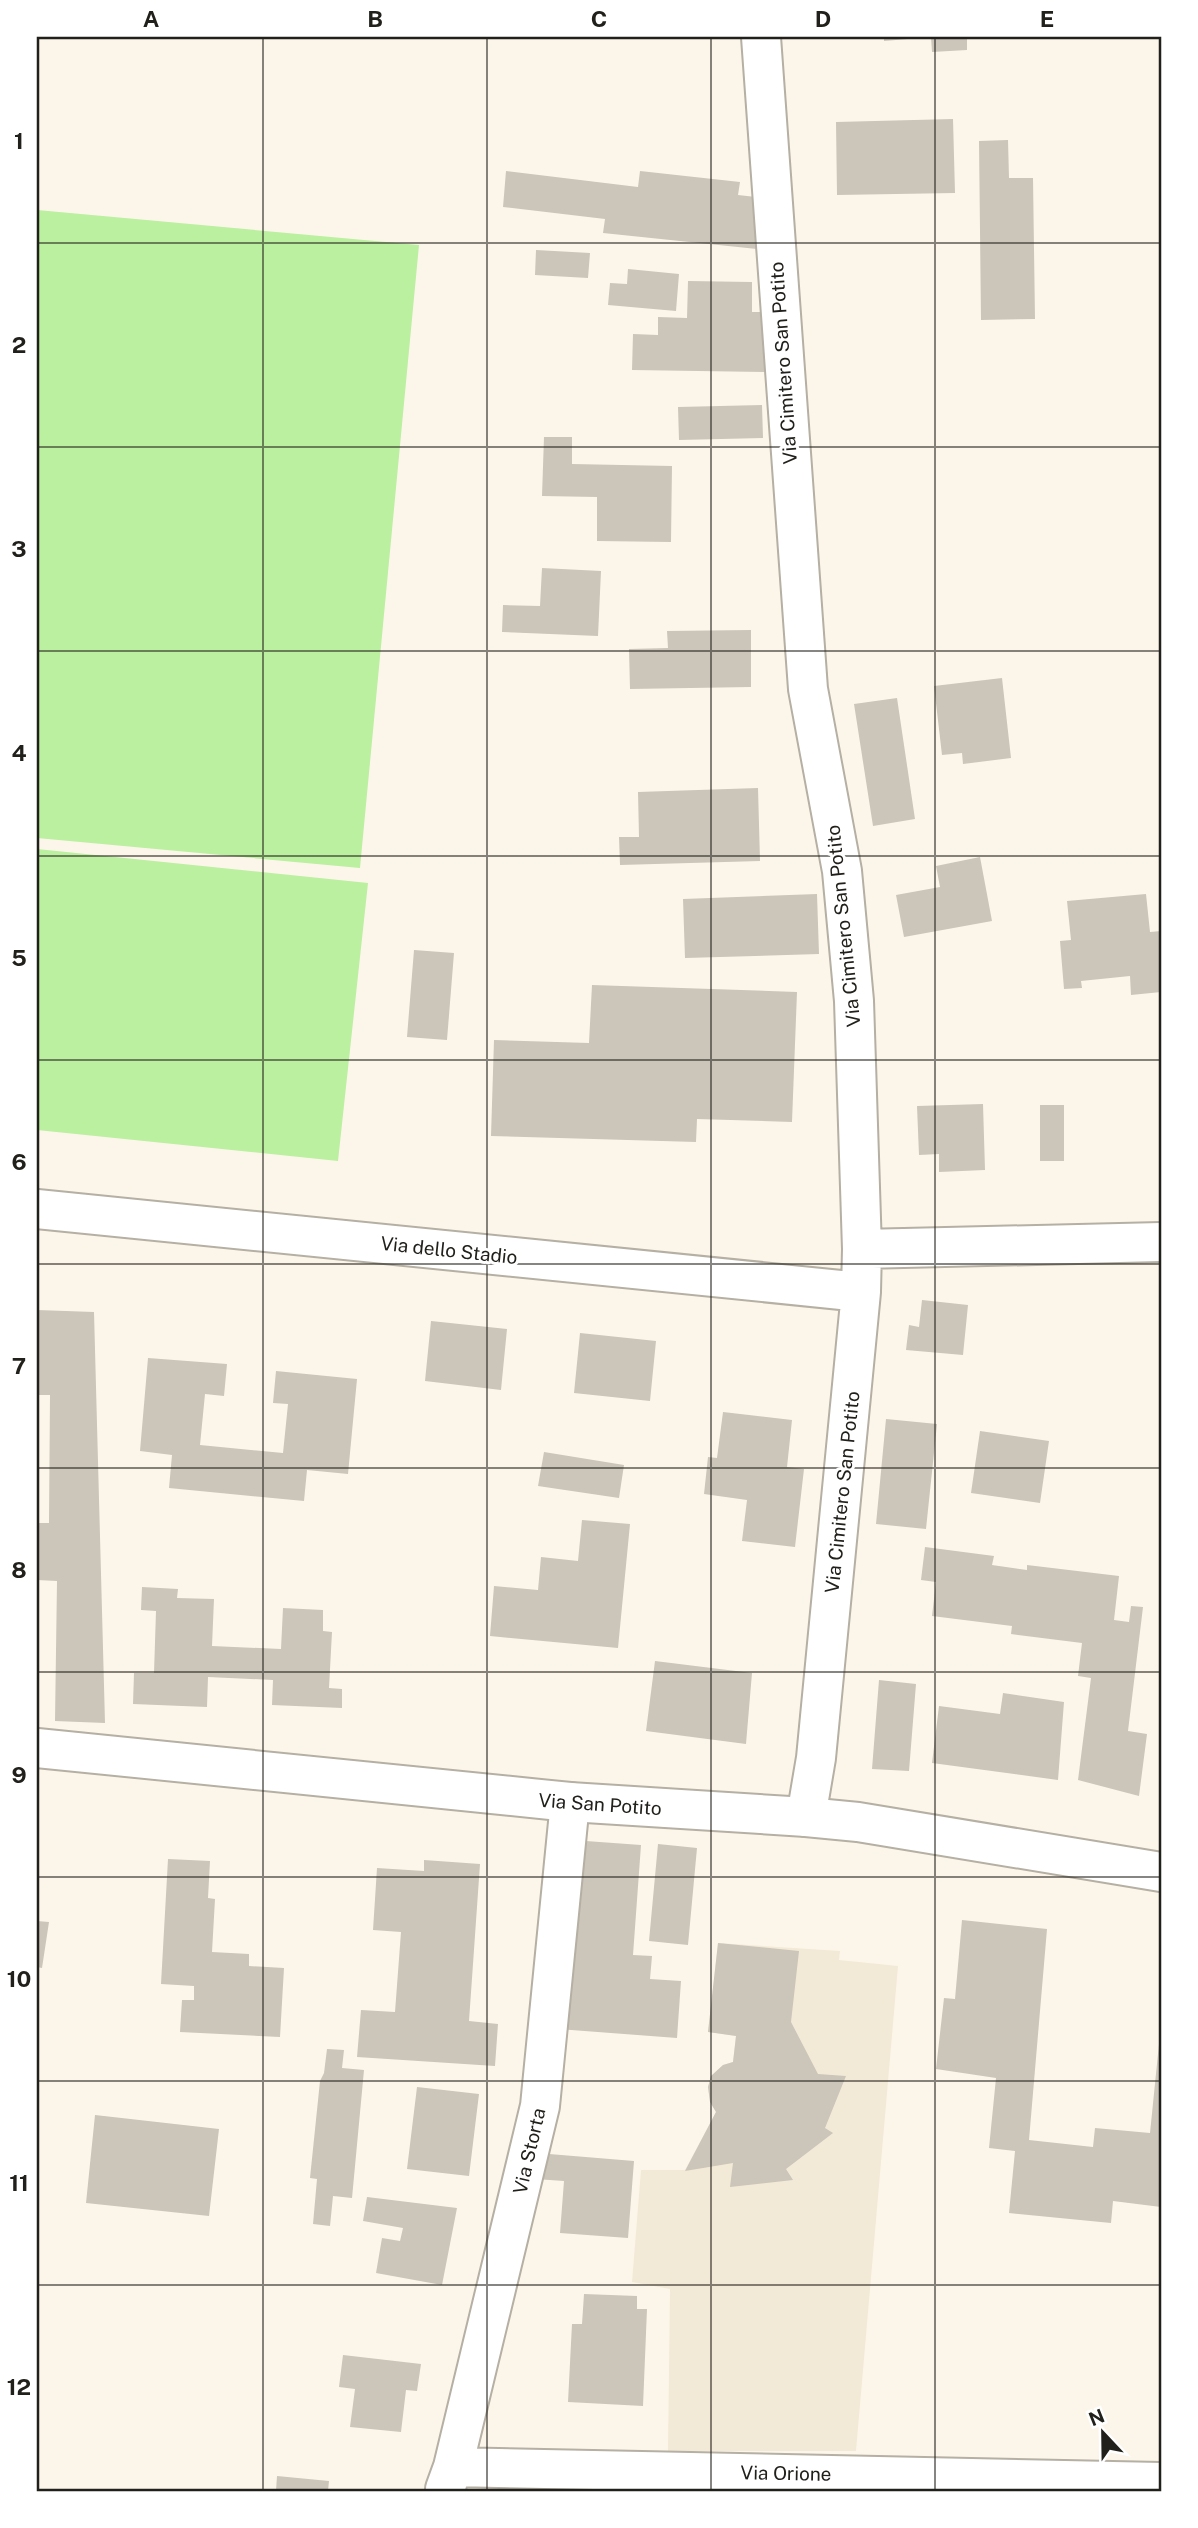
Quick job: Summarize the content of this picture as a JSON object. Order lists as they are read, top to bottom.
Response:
{
  "streets": {
    "street": [
      "Via Cimitero San Potito",
      "Via dello Stadio",
      "Via San Potito",
      "Via Storta",
      "Via Orione"
    ]
  },
  "crossings": [
    ["Via Cimitero San Potito", "Via dello Stadio"],
    ["Via Cimitero San Potito", "Via San Potito"],
    ["Via San Potito", "Via Storta"],
    ["Via Storta", "Via Orione"]
  ],
  "north": "top",
  "grid": {
    "columns": [
      "A",
      "B",
      "C",
      "D",
      "E"
    ],
    "rows": [
      "1",
      "2",
      "3",
      "4",
      "5",
      "6",
      "7",
      "8",
      "9",
      "10",
      "11",
      "12"
    ]
  }
}
